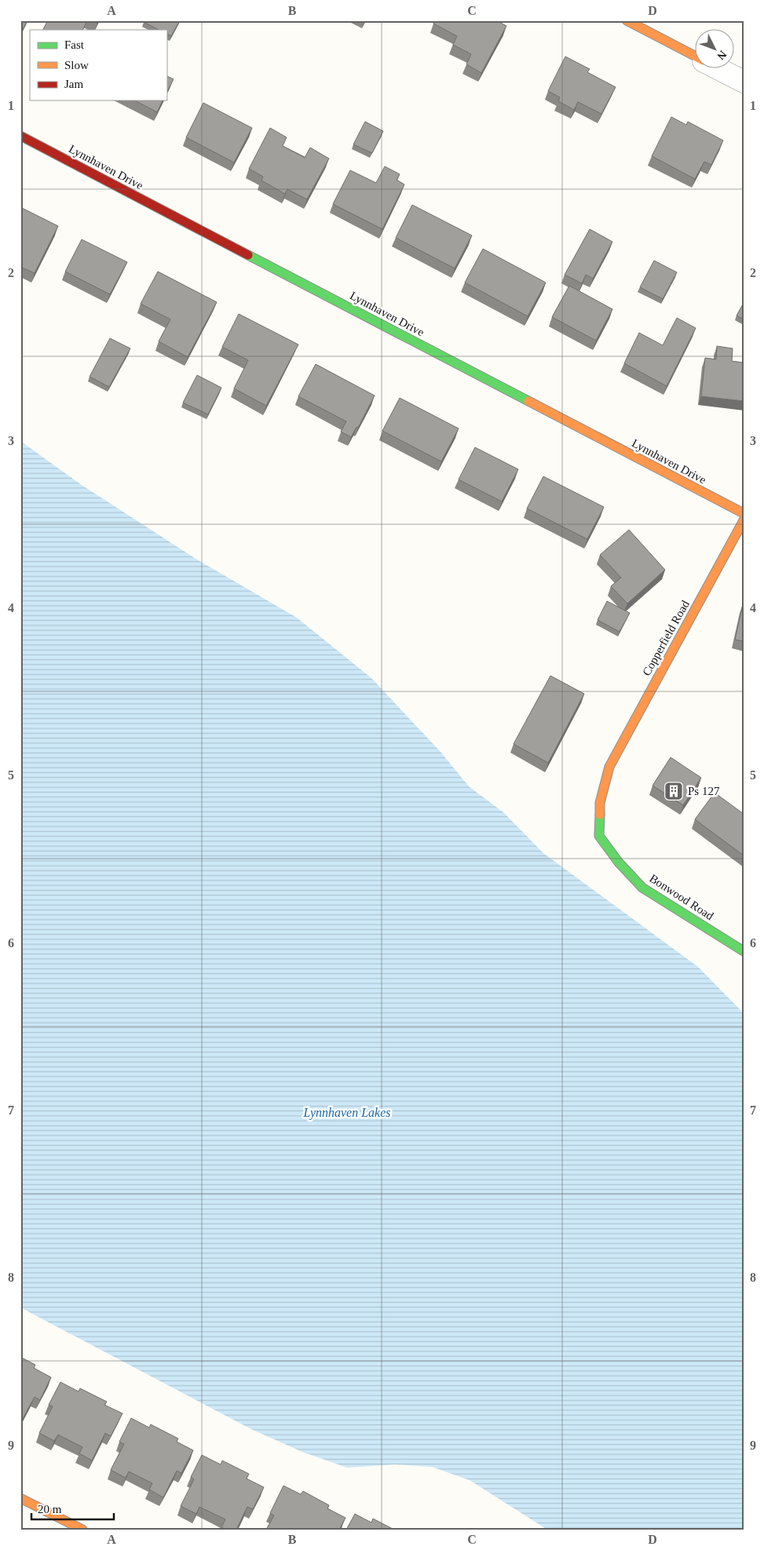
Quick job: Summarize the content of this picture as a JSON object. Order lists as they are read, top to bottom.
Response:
{
  "streets": {
    "street": ["Lynnhaven Drive", "Copperfield Road", "Bonwood Road"]
  },
  "crossings": [
    ["Copperfield Road", "Bonwood Road"]
  ],
  "water": ["Lynnhaven Lakes"],
  "places": {
    "building": ["Ps 127"]
  },
  "legend": ["Fast", "Slow", "Jam"],
  "scale_bar": "20 m",
  "north": "bottom right",
  "grid": {
    "columns": [
      "A",
      "B",
      "C",
      "D"
    ],
    "rows": [
      "1",
      "2",
      "3",
      "4",
      "5",
      "6",
      "7",
      "8",
      "9"
    ]
  }
}
